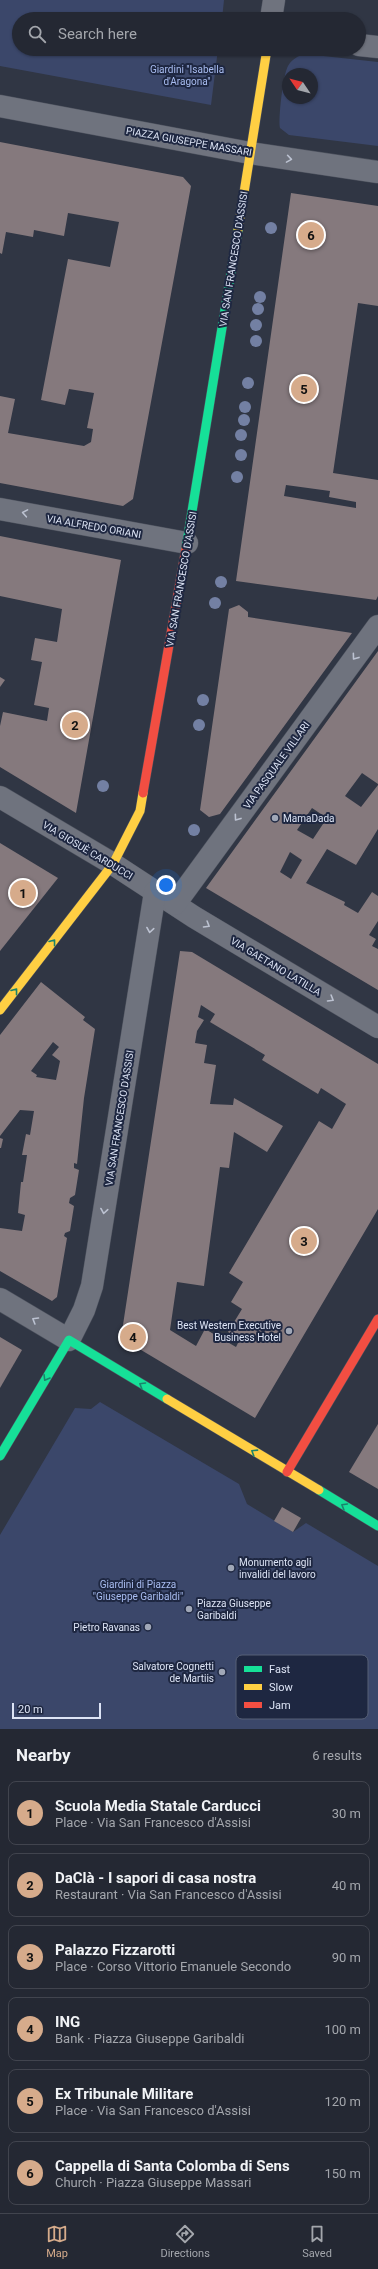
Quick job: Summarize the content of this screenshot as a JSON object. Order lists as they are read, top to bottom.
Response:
{
  "streets": {
    "street": [
      "PIAZZA GIUSEPPE MASSARI",
      "VIA SAN FRANCESCO D'ASSISI",
      "VIA ALFREDO ORIANI",
      "VIA PASQUALE VILLARI",
      "VIA GIOSUÈ CARDUCCI",
      "VIA GAETANO LATILLA"
    ]
  },
  "crossings": [
    ["PIAZZA GIUSEPPE MASSARI", "VIA SAN FRANCESCO D'ASSISI"],
    ["VIA SAN FRANCESCO D'ASSISI", "VIA ALFREDO ORIANI"],
    ["VIA SAN FRANCESCO D'ASSISI", "VIA GIOSUÈ CARDUCCI"],
    ["VIA PASQUALE VILLARI", "VIA GIOSUÈ CARDUCCI"],
    ["VIA PASQUALE VILLARI", "VIA GAETANO LATILLA"],
    ["VIA GIOSUÈ CARDUCCI", "VIA GAETANO LATILLA"]
  ],
  "one_way": ["VIA ALFREDO ORIANI", "VIA PASQUALE VILLARI", "VIA GAETANO LATILLA"],
  "parks": ["Giardini \"Isabella d'Aragona\"", "Giardini di Piazza \"Giuseppe Garibaldi\""],
  "places": [
    "MamaDada",
    "Best Western Executive Business Hotel",
    "Monumento agli invalidi del lavoro",
    "Piazza Giuseppe Garibaldi",
    "Pietro Ravanas",
    "Salvatore Cognetti de Martiis"
  ],
  "legend": ["Fast", "Slow", "Jam"],
  "scale_bar": "20 m",
  "north": "top left",
  "page": {
    "search": "Search here",
    "pins": [
      "6",
      "5",
      "2",
      "1",
      "3",
      "4"
    ],
    "scale": "20 m",
    "heading": ["Nearby", "6 results"],
    "list": [
      {
        "mark": "1",
        "name": "Scuola Media Statale Carducci",
        "note": "Place · Via San Francesco d'Assisi",
        "value": "30 m"
      },
      {
        "mark": "2",
        "name": "DaClà - I sapori di casa nostra",
        "note": "Restaurant · Via San Francesco d'Assisi",
        "value": "40 m"
      },
      {
        "mark": "3",
        "name": "Palazzo Fizzarotti",
        "note": "Place · Corso Vittorio Emanuele Secondo",
        "value": "90 m"
      },
      {
        "mark": "4",
        "name": "ING",
        "note": "Bank · Piazza Giuseppe Garibaldi",
        "value": "100 m"
      },
      {
        "mark": "5",
        "name": "Ex Tribunale Militare",
        "note": "Place · Via San Francesco d'Assisi",
        "value": "120 m"
      },
      {
        "mark": "6",
        "name": "Cappella di Santa Colomba di Sens",
        "note": "Church · Piazza Giuseppe Massari",
        "value": "150 m"
      }
    ],
    "nav": ["Map", "Directions", "Saved"]
  }
}
